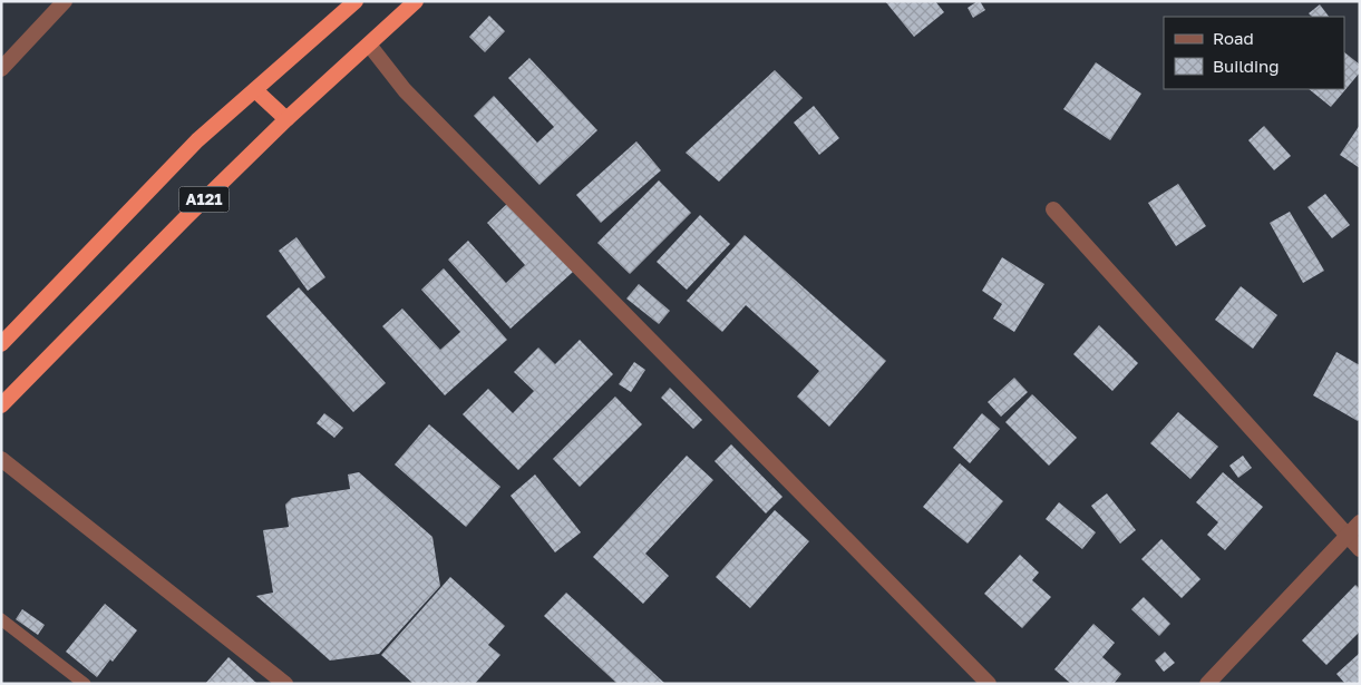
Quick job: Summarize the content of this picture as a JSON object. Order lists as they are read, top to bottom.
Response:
{
  "streets": {
    "highway": ["A121"]
  },
  "legend": ["Road", "Building"]
}
